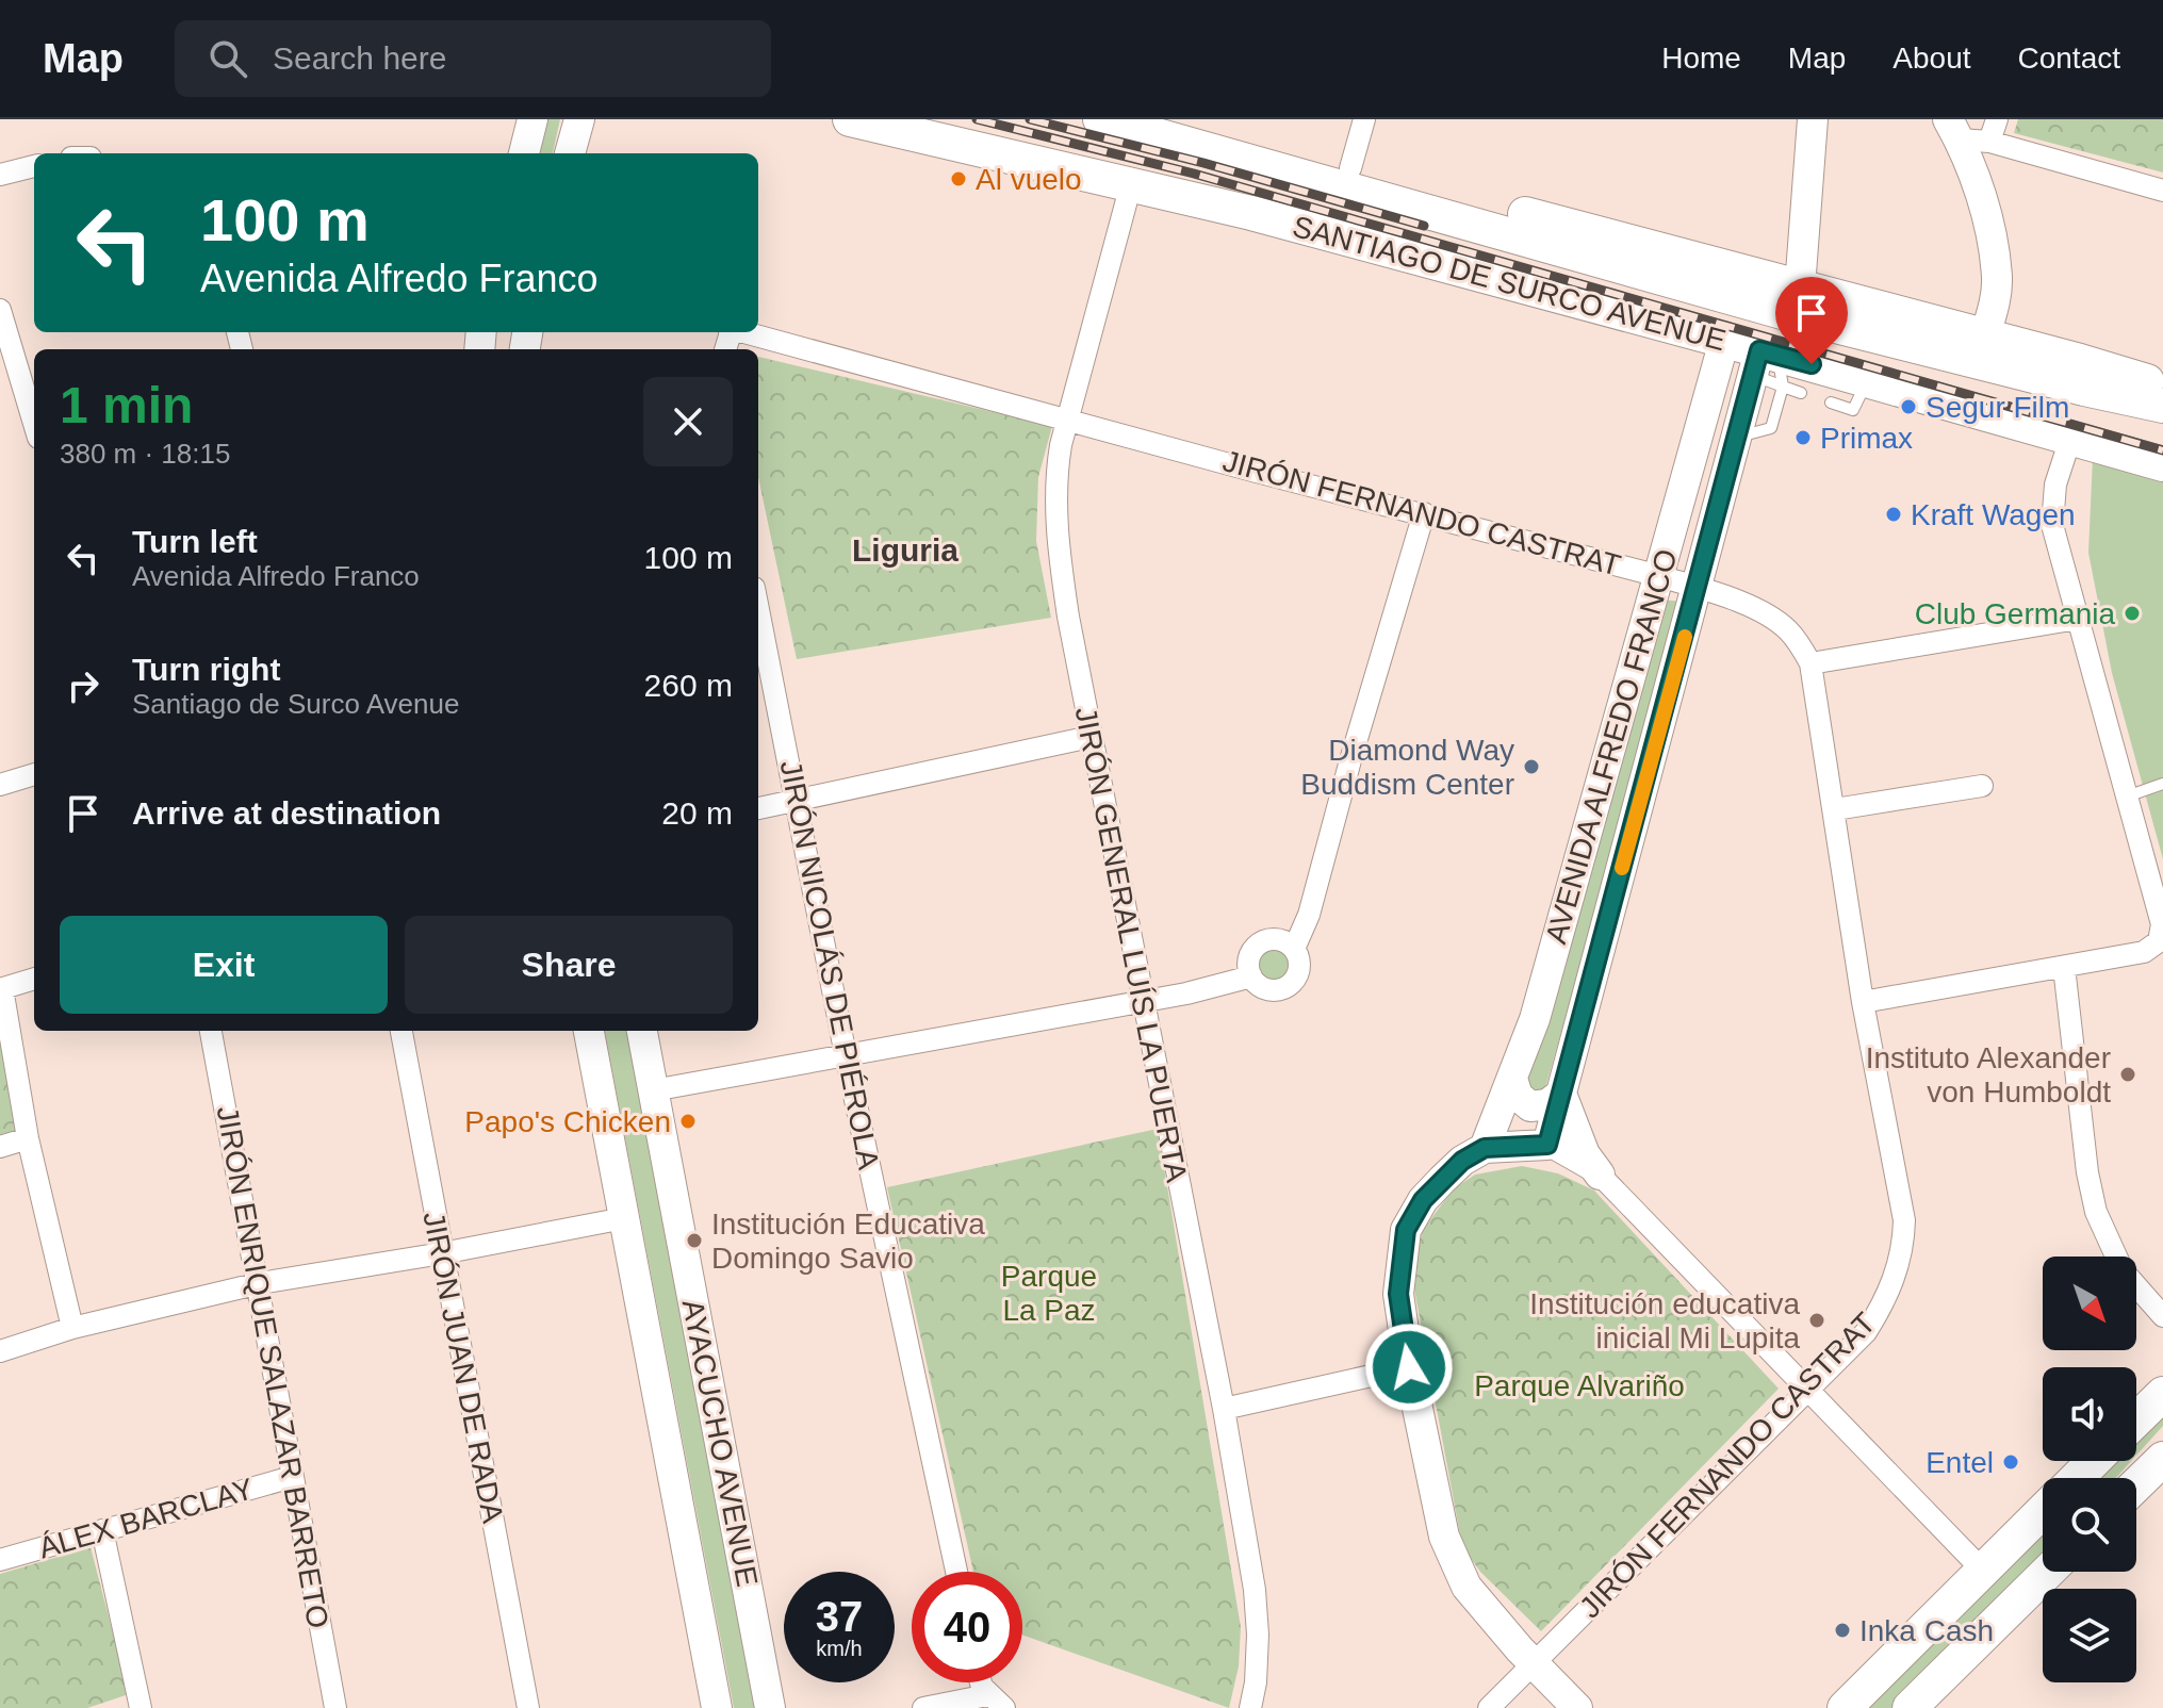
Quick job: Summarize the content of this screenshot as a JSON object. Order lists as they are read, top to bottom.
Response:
{
  "streets": {
    "main road": ["SANTIAGO DE SURCO AVENUE"],
    "street": [
      "JIRÓN FERNANDO CASTRAT",
      "AVENIDA ALFREDO FRANCO",
      "JIRÓN GENERAL LUÍS LA PUERTA",
      "JIRÓN NICOLÁS DE PIÉROLA",
      "JIRÓN ENRIQUE SALAZAR BARRETO",
      "JIRÓN JUAN DE RADA",
      "AYACUCHO AVENUE",
      "ÁLEX BARCLAY"
    ]
  },
  "crossings": [
    ["SANTIAGO DE SURCO AVENUE", "AVENIDA ALFREDO FRANCO"],
    ["SANTIAGO DE SURCO AVENUE", "JIRÓN GENERAL LUÍS LA PUERTA"],
    ["JIRÓN FERNANDO CASTRAT", "AVENIDA ALFREDO FRANCO"],
    ["JIRÓN FERNANDO CASTRAT", "JIRÓN GENERAL LUÍS LA PUERTA"],
    ["JIRÓN ENRIQUE SALAZAR BARRETO", "ÁLEX BARCLAY"]
  ],
  "districts": ["Liguria"],
  "parks": ["Parque La Paz", "Parque Alvariño"],
  "places": [
    "Al vuelo",
    "Segur Film",
    "Primax",
    "Kraft Wagen",
    "Club Germania",
    "Diamond Way Buddism Center",
    "Instituto Alexander von Humboldt",
    "Papo's Chicken",
    "Institución Educativa Domingo Savio",
    "Institución educativa inicial Mi Lupita",
    "Entel",
    "Inka Cash"
  ],
  "north": "bottom right",
  "page": {
    "header": "Map",
    "search": "Search here",
    "nav": [
      "Home",
      "Map",
      "About",
      "Contact"
    ],
    "turn": ["100 m", "Avenida Alfredo Franco"],
    "heading": ["1 min", "380 m · 18:15"],
    "list": [
      {
        "name": "Turn left",
        "note": "Avenida Alfredo Franco",
        "value": "100 m"
      },
      {
        "name": "Turn right",
        "note": "Santiago de Surco Avenue",
        "value": "260 m"
      },
      {
        "name": "Arrive at destination",
        "value": "20 m"
      }
    ],
    "buttons": ["Exit", "Share"],
    "speed": "37 km/h",
    "limit": "40"
  }
}
